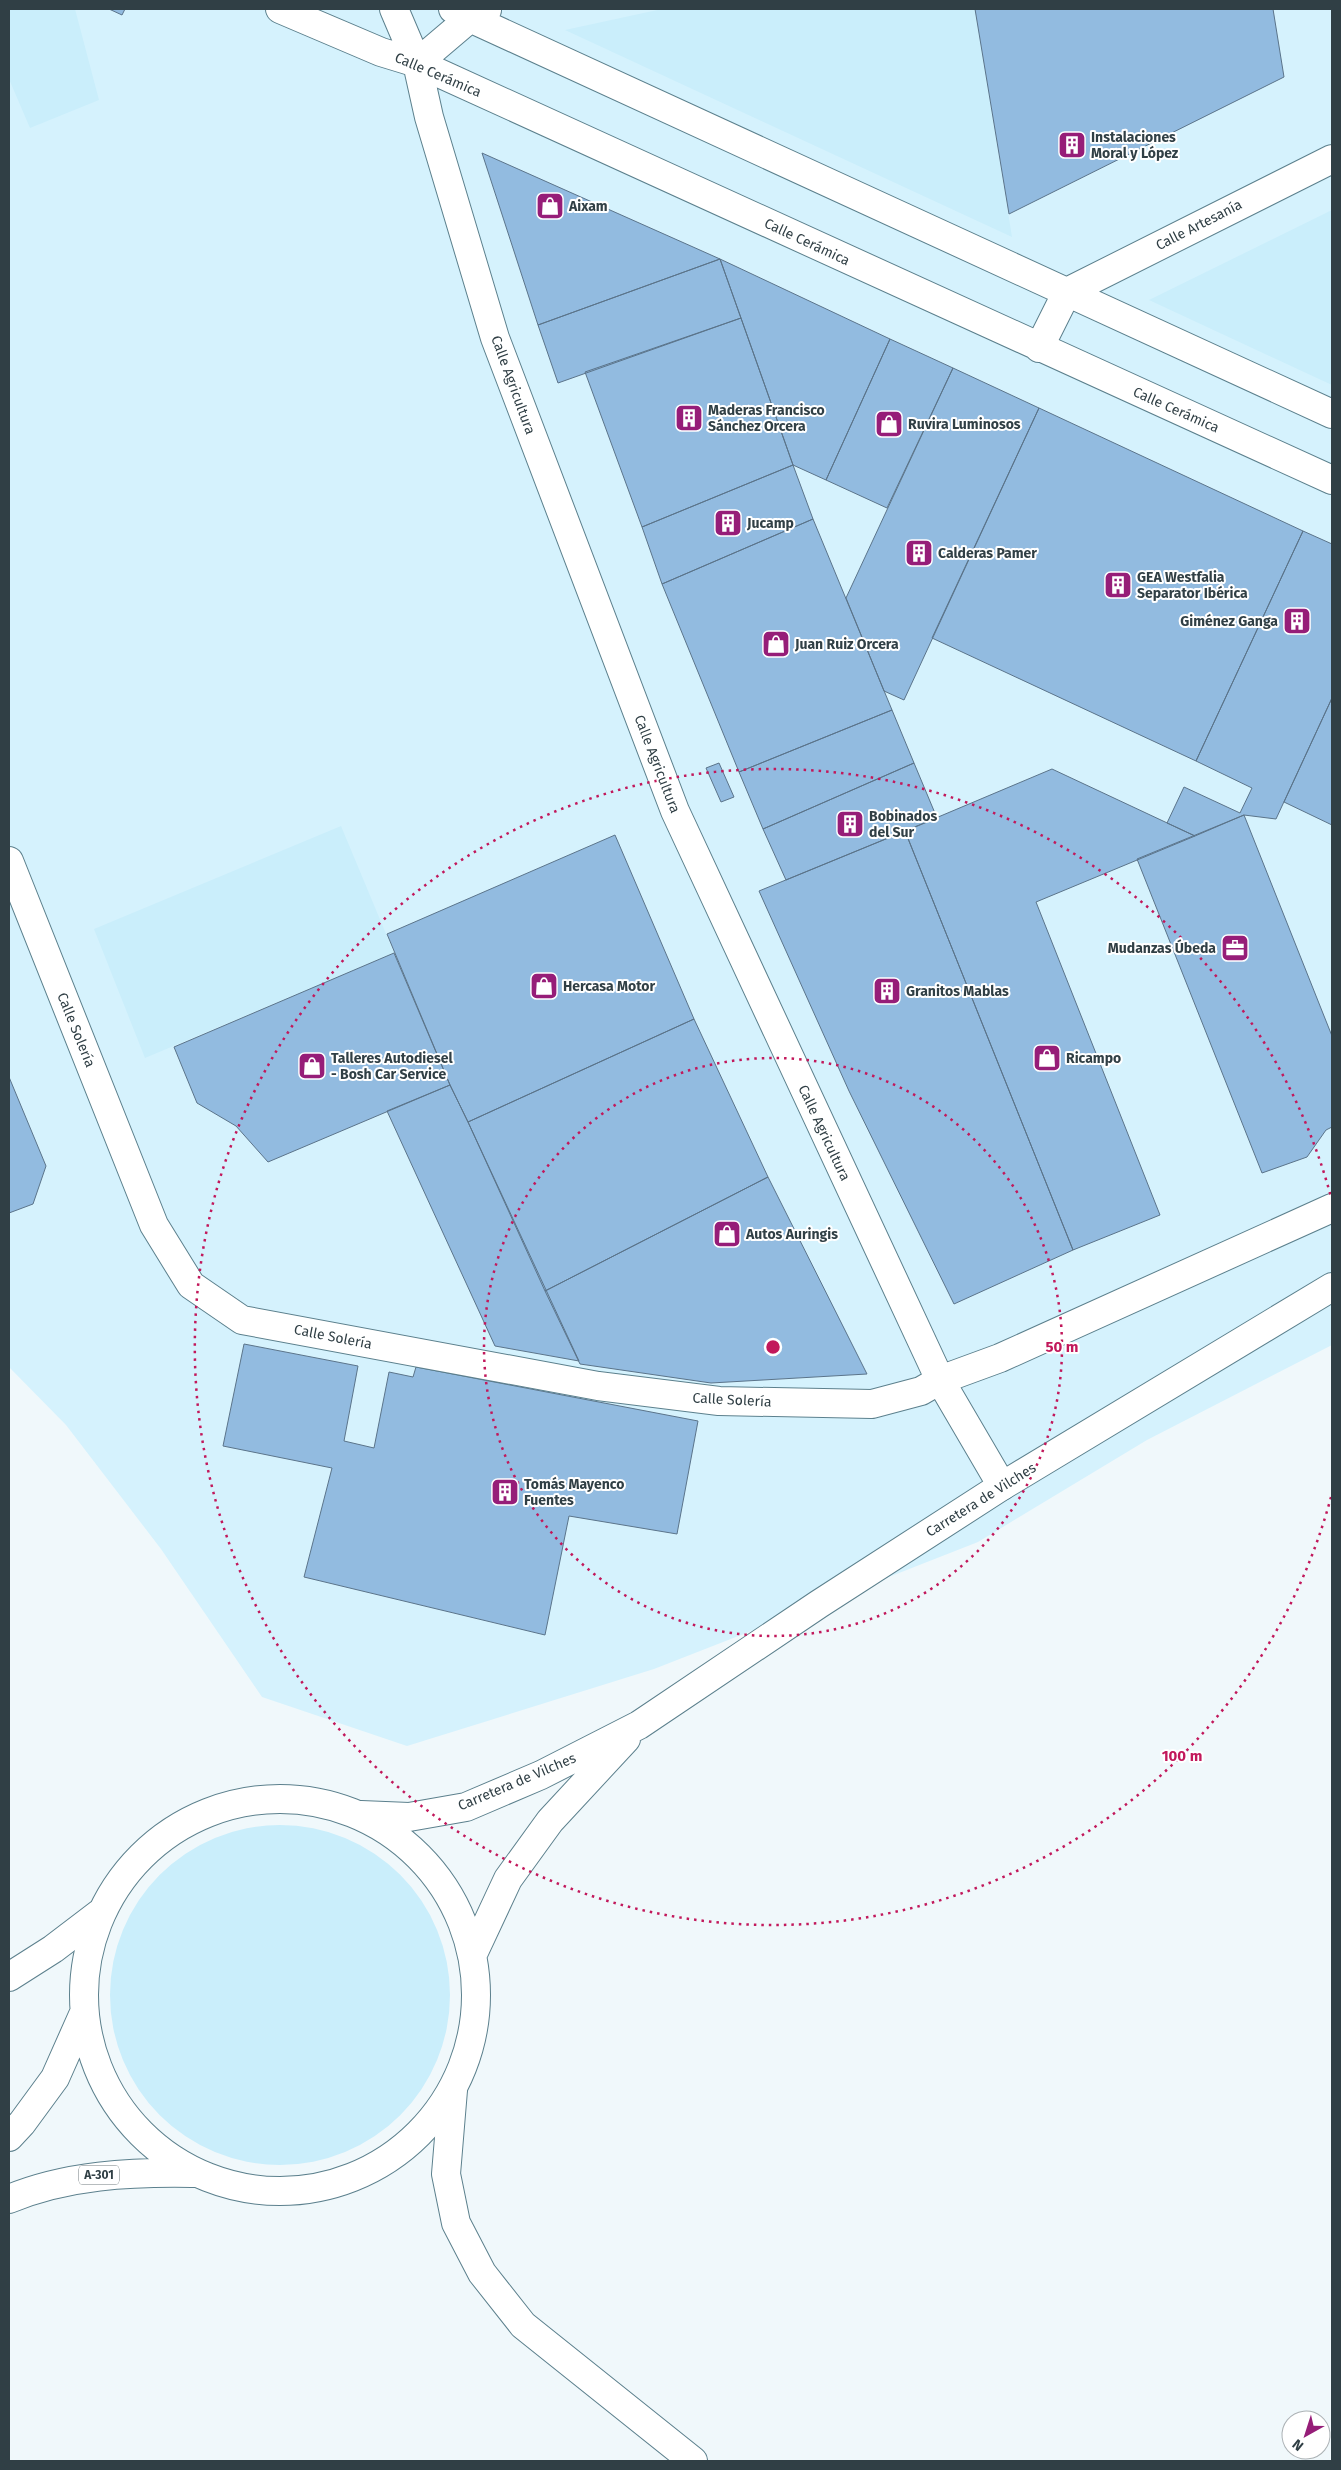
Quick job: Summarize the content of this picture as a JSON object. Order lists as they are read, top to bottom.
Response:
{
  "streets": {
    "main road": [
      "Calle Cerámica",
      "Calle Artesanía",
      "Calle Agricultura",
      "Calle Solería",
      "Carretera de Vilches",
      "A-301"
    ]
  },
  "crossings": [
    ["Calle Cerámica", "Calle Agricultura"],
    ["Calle Agricultura", "Calle Solería"],
    ["Calle Agricultura", "Carretera de Vilches"]
  ],
  "places": {
    "building": [
      "Instalaciones Moral y López",
      "Maderas Francisco Sánchez Orcera",
      "Jucamp",
      "Calderas Pamer",
      "GEA Westfalia Separator Ibérica",
      "Giménez Ganga",
      "Bobinados del Sur",
      "Granitos Mablas",
      "Tomás Mayenco Fuentes"
    ],
    "shop": [
      "Aixam",
      "Ruvira Luminosos",
      "Juan Ruiz Orcera",
      "Hercasa Motor",
      "Ricampo",
      "Talleres Autodiesel - Bosh Car Service",
      "Autos Auringis"
    ],
    "office": ["Mudanzas Úbeda"]
  },
  "north": "bottom left",
  "rings": ["50 m", "100 m"]
}
